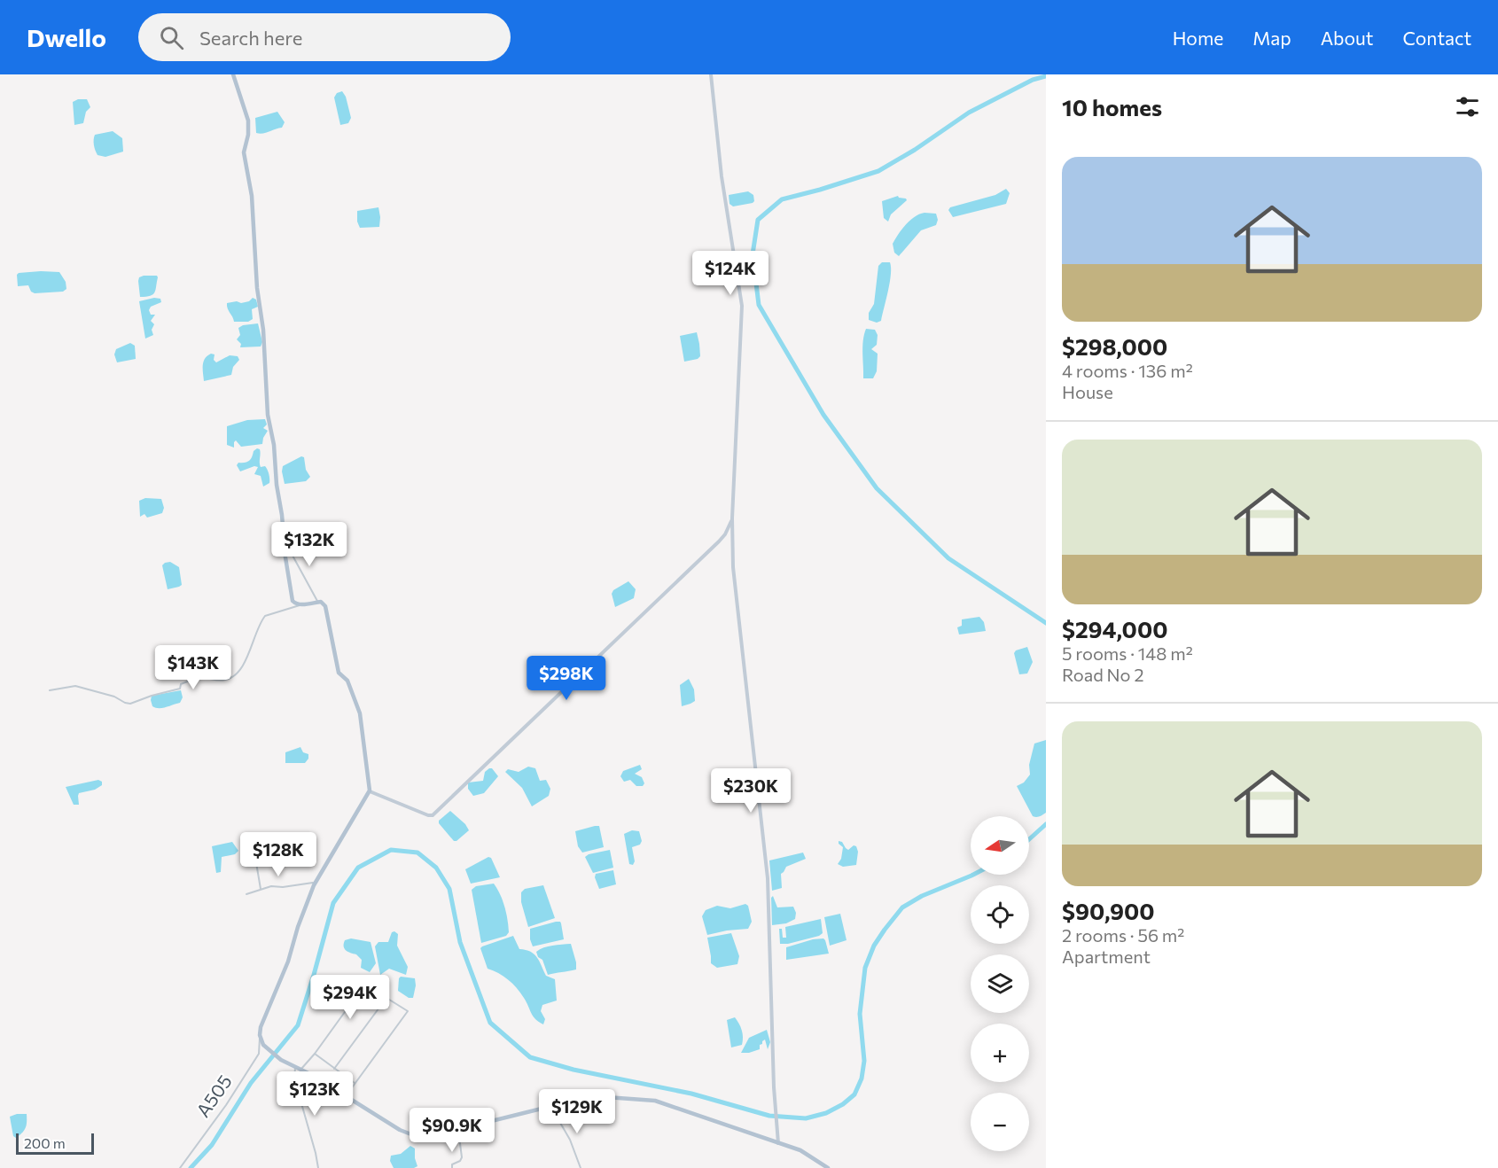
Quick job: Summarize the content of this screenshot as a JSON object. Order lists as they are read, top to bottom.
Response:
{
  "streets": {
    "street": ["A505"]
  },
  "scale_bar": "200 m",
  "north": "left",
  "page": {
    "header": "Dwello",
    "search": "Search here",
    "nav": [
      "Home",
      "Map",
      "About",
      "Contact"
    ],
    "heading": "10 homes",
    "list": [
      {
        "name": "$298,000",
        "note": "4 rooms · 136 m² · House"
      },
      {
        "name": "$294,000",
        "note": "5 rooms · 148 m² · Road No 2"
      },
      {
        "name": "$90,900",
        "note": "2 rooms · 56 m² · Apartment"
      }
    ],
    "price": [
      "$124K",
      "$132K",
      "$143K",
      "$298K",
      "$230K",
      "$128K",
      "$294K",
      "$123K",
      "$129K",
      "$90.9K"
    ],
    "map_buttons": ["+", "−"],
    "scale": "200 m"
  }
}
